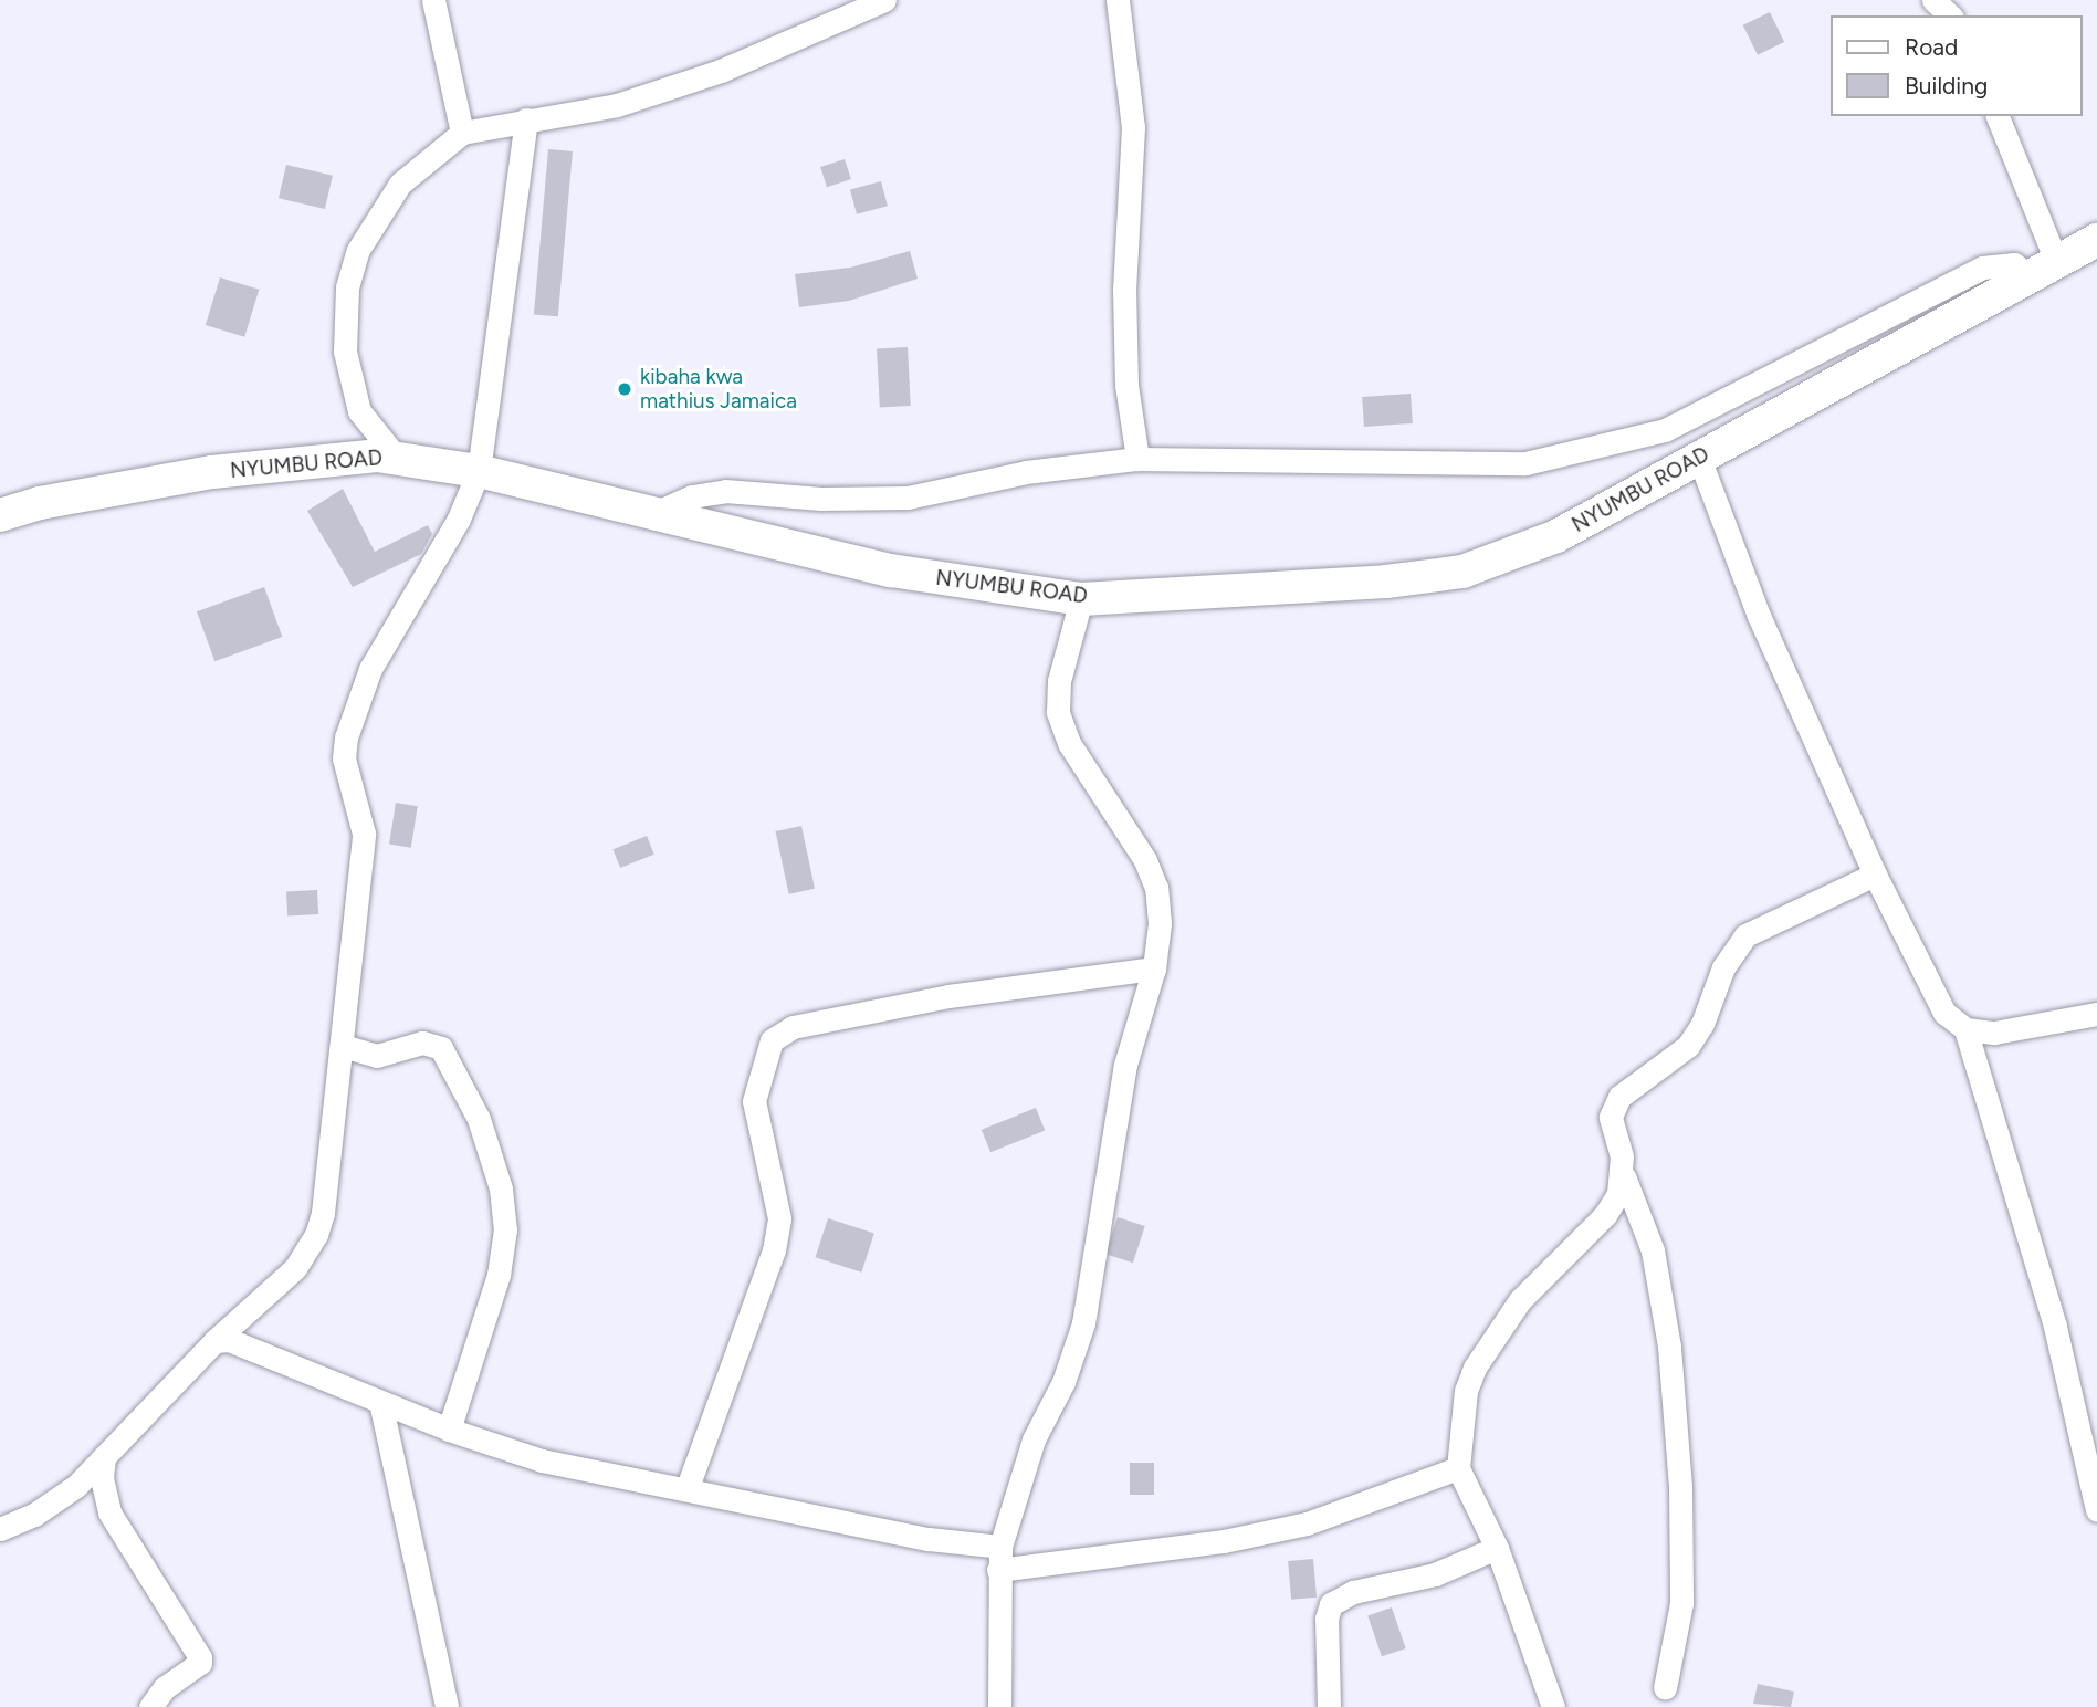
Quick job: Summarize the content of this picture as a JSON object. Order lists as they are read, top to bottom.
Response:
{
  "streets": {
    "street": ["NYUMBU ROAD"]
  },
  "places": ["kibaha kwa mathius Jamaica"],
  "legend": ["Road", "Building"]
}
